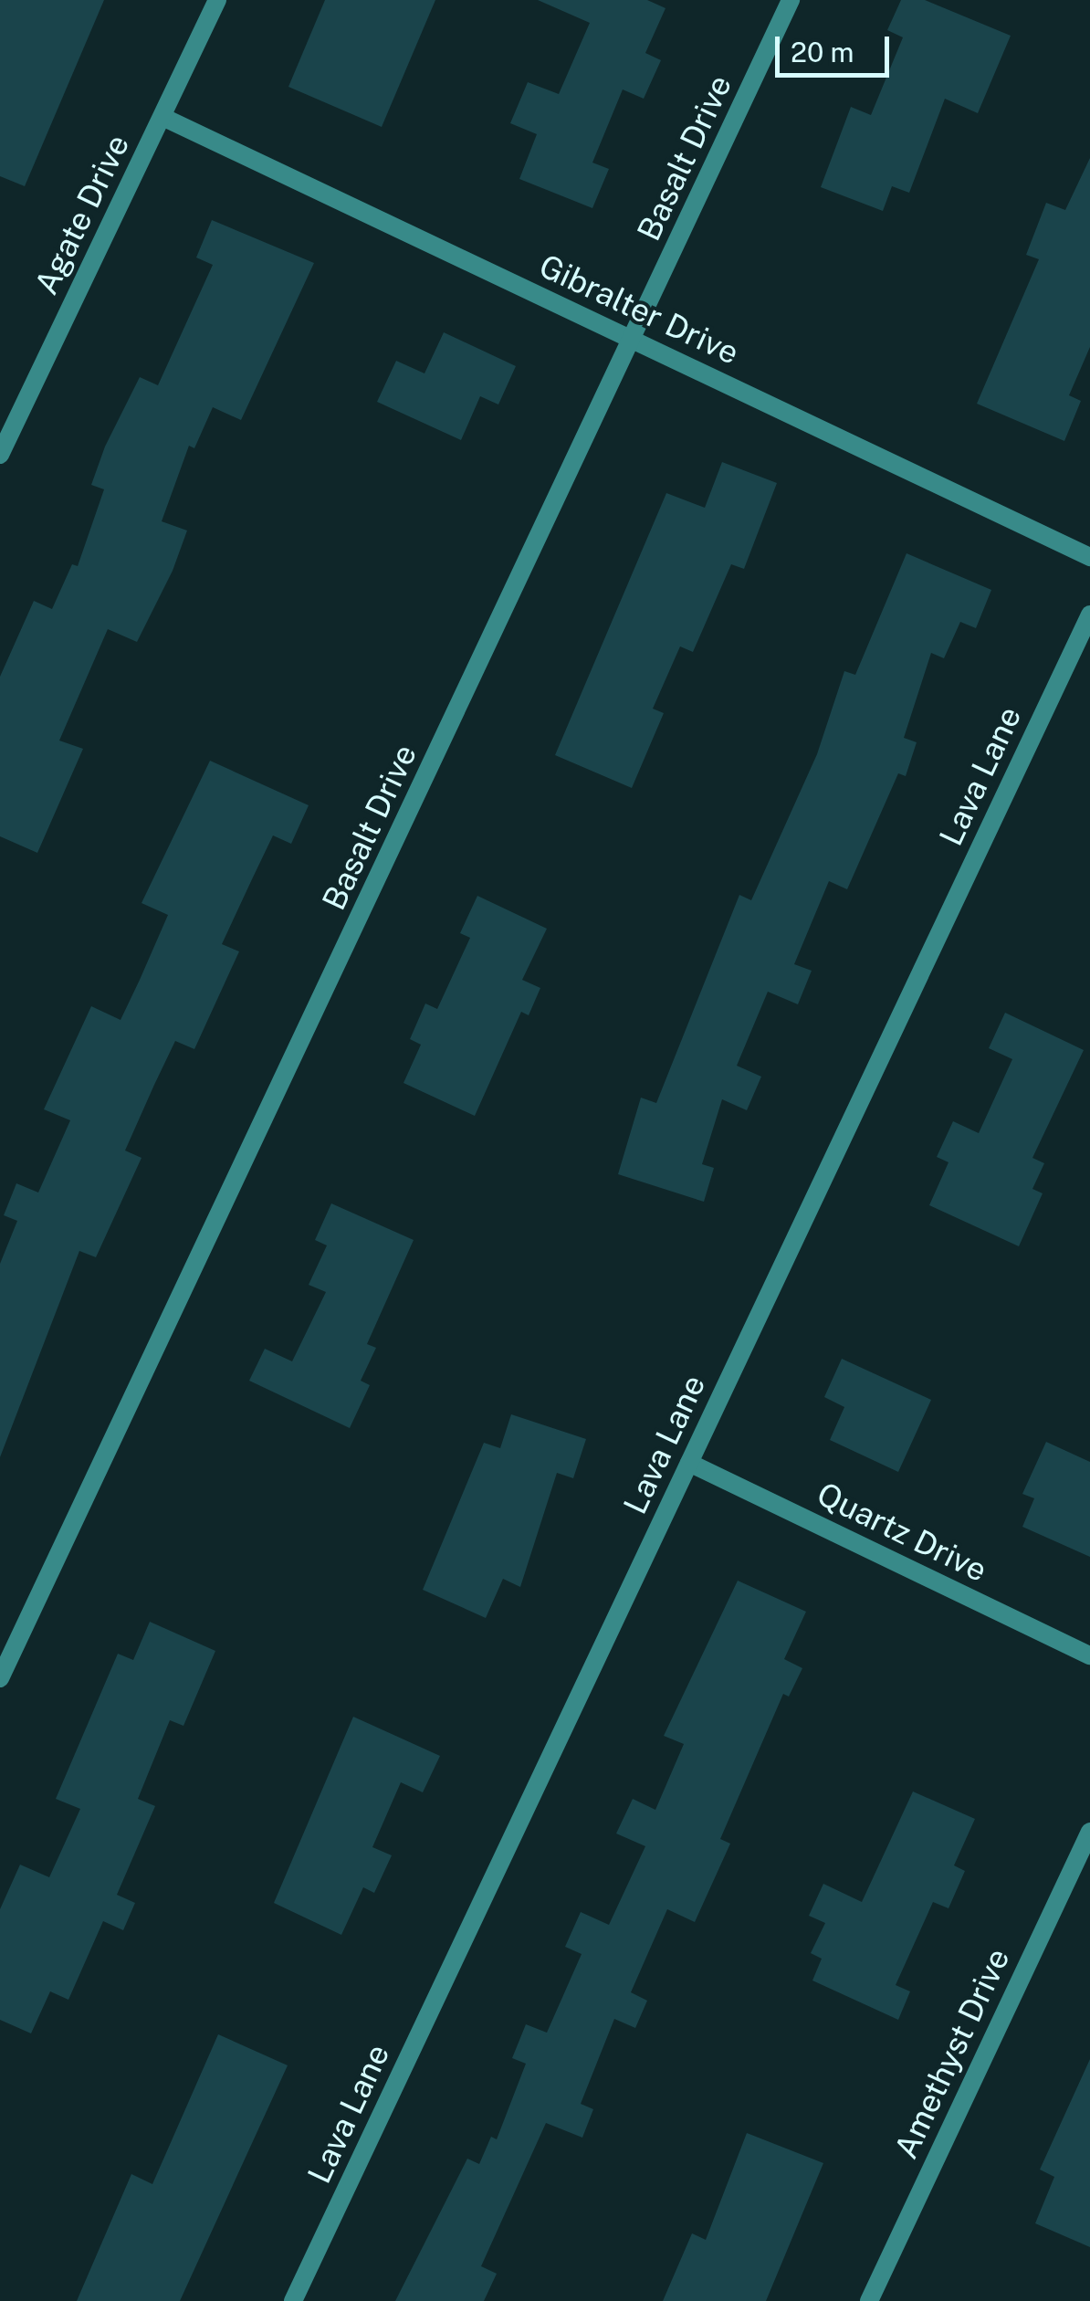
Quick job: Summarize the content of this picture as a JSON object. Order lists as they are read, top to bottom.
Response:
{
  "streets": {
    "street": [
      "Basalt Drive",
      "Agate Drive",
      "Gibralter Drive",
      "Lava Lane",
      "Quartz Drive",
      "Amethyst Drive"
    ]
  },
  "crossings": [
    ["Basalt Drive", "Gibralter Drive"],
    ["Agate Drive", "Gibralter Drive"],
    ["Lava Lane", "Quartz Drive"]
  ],
  "scale_bar": "20 m"
}
